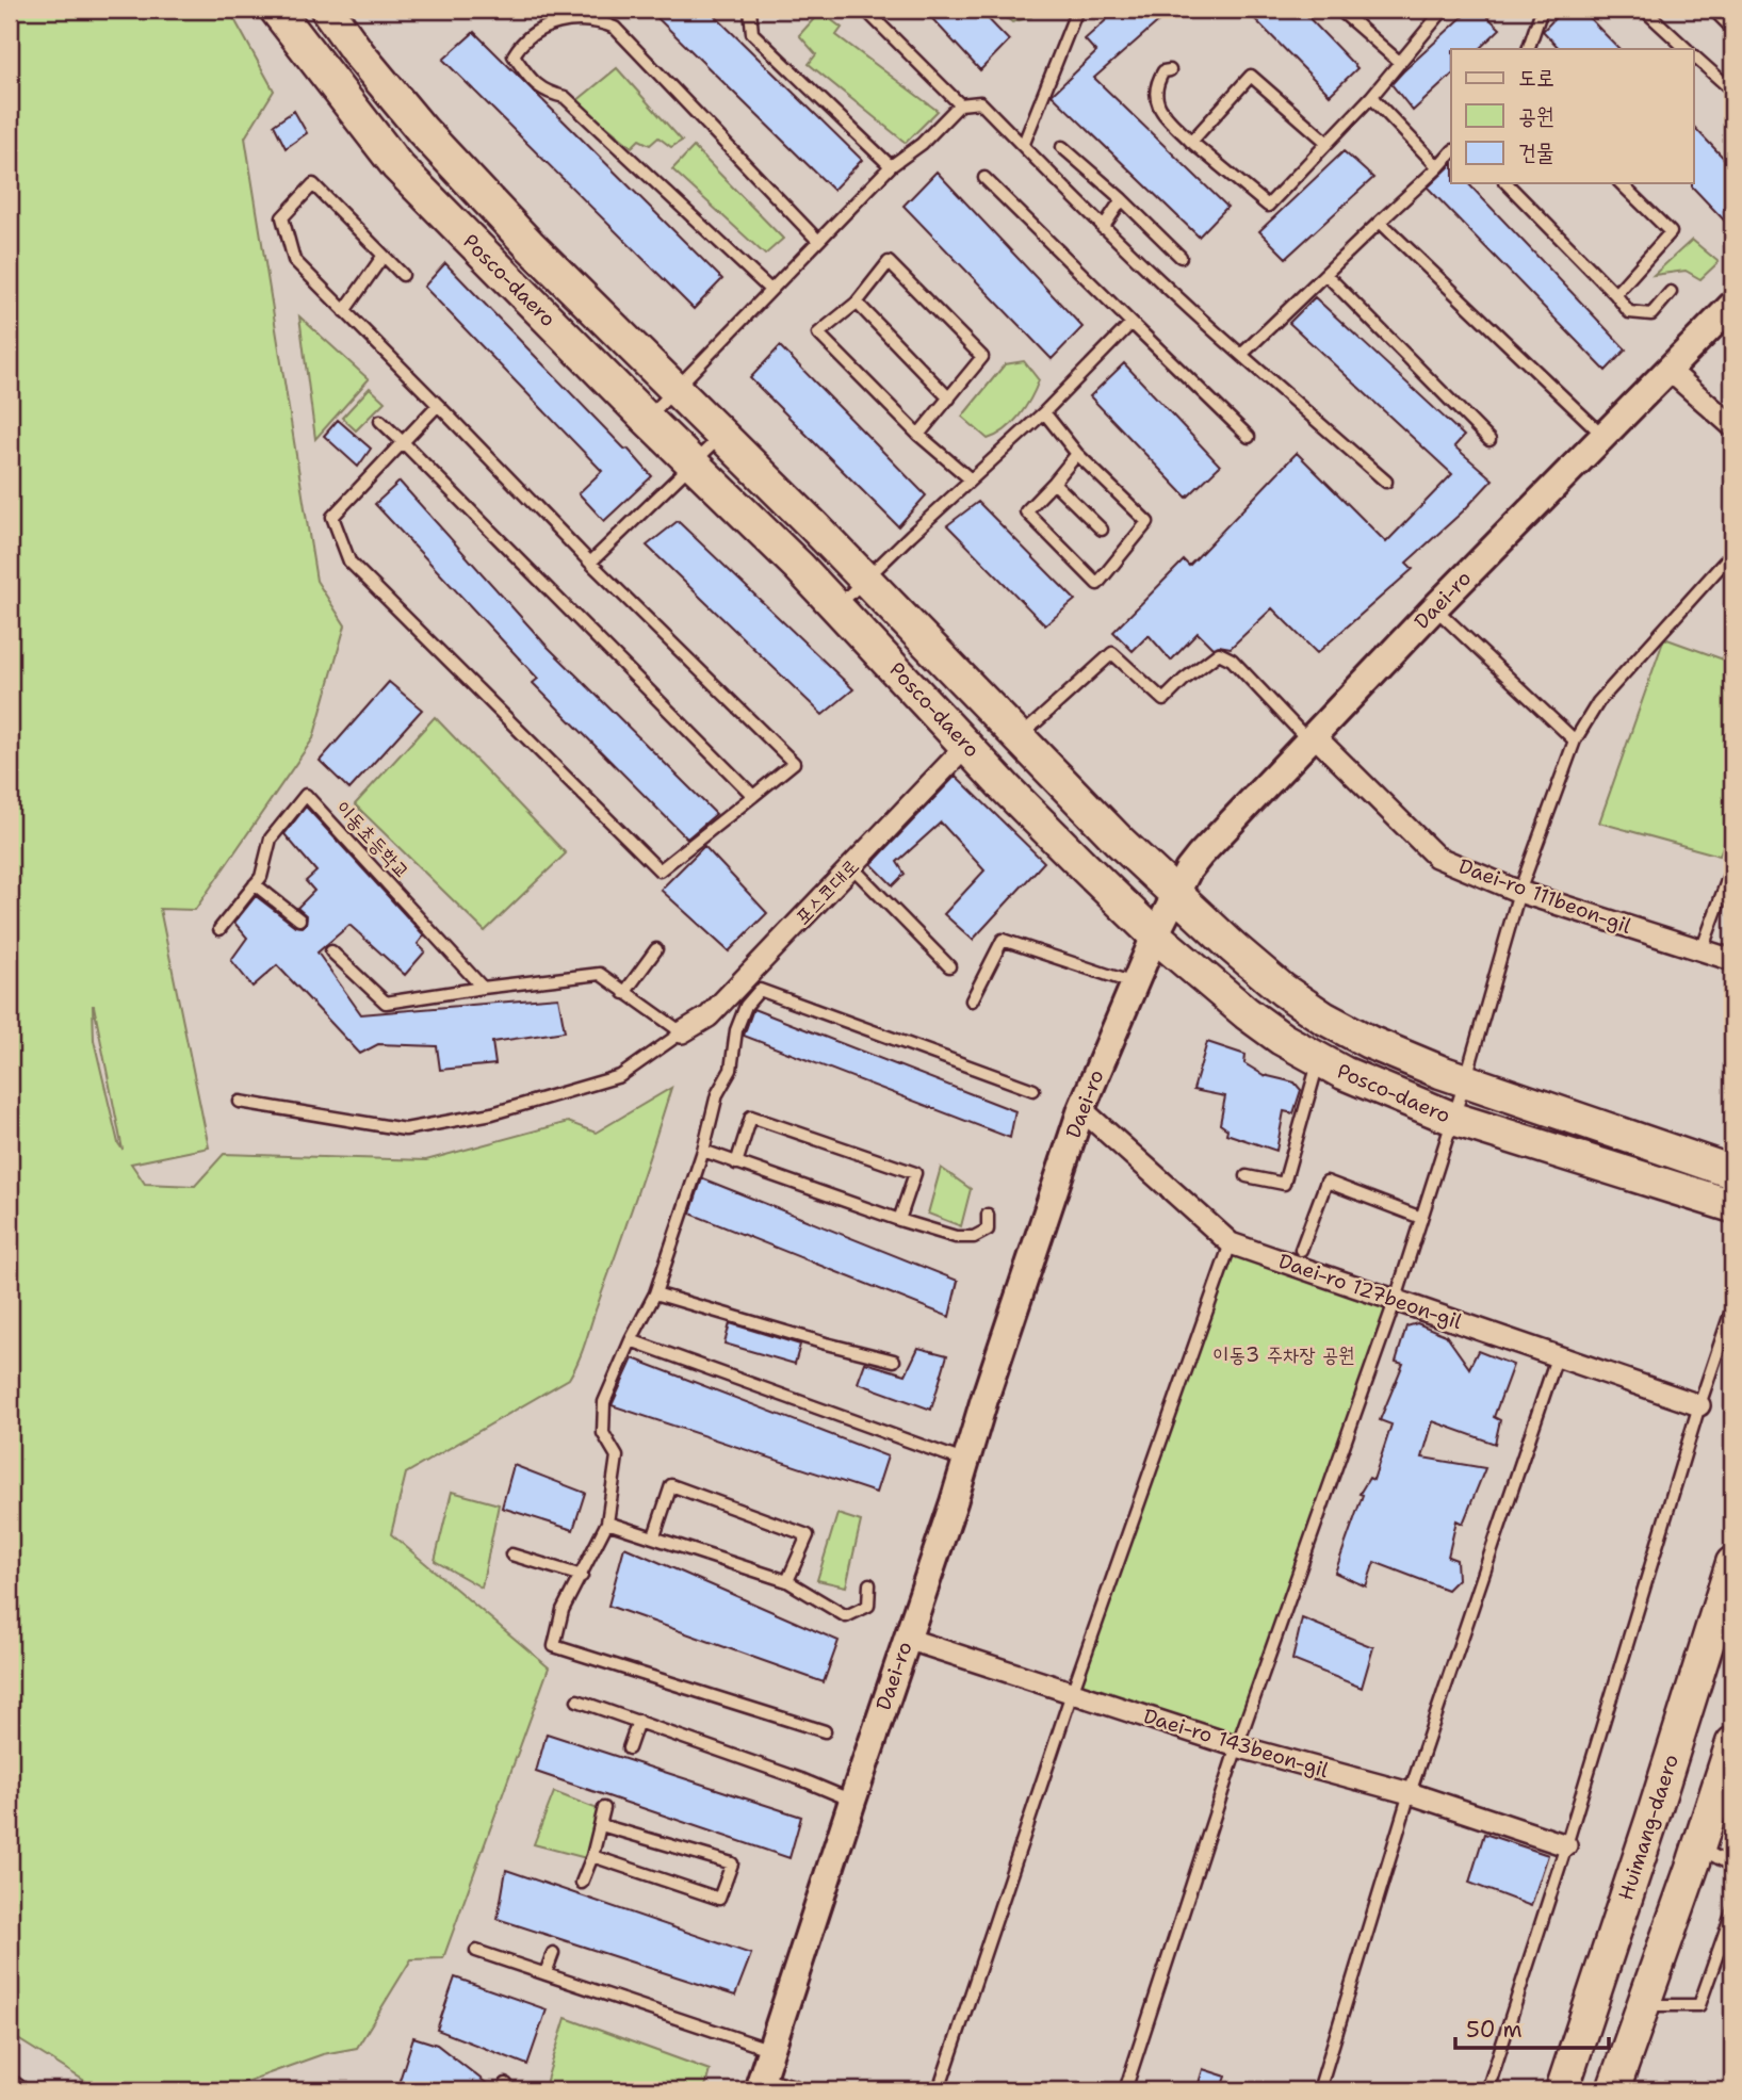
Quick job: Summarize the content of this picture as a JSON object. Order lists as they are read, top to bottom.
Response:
{
  "streets": {
    "main road": ["Posco-daero", "Huimang-daero"],
    "street": [
      "Daei-ro",
      "포스코대로",
      "Daei-ro 111beon-gil",
      "Daei-ro 127beon-gil",
      "Daei-ro 143beon-gil"
    ],
    "lane": ["이동초등학교"]
  },
  "crossings": [
    ["Posco-daero", "Daei-ro"],
    ["Posco-daero", "포스코대로"],
    ["Daei-ro", "Daei-ro 111beon-gil"],
    ["Daei-ro", "Daei-ro 127beon-gil"],
    ["Daei-ro", "Daei-ro 143beon-gil"]
  ],
  "parks": ["이동3 주차장 공원"],
  "legend": ["도로", "공원", "건물"],
  "scale_bar": "50 m"
}
